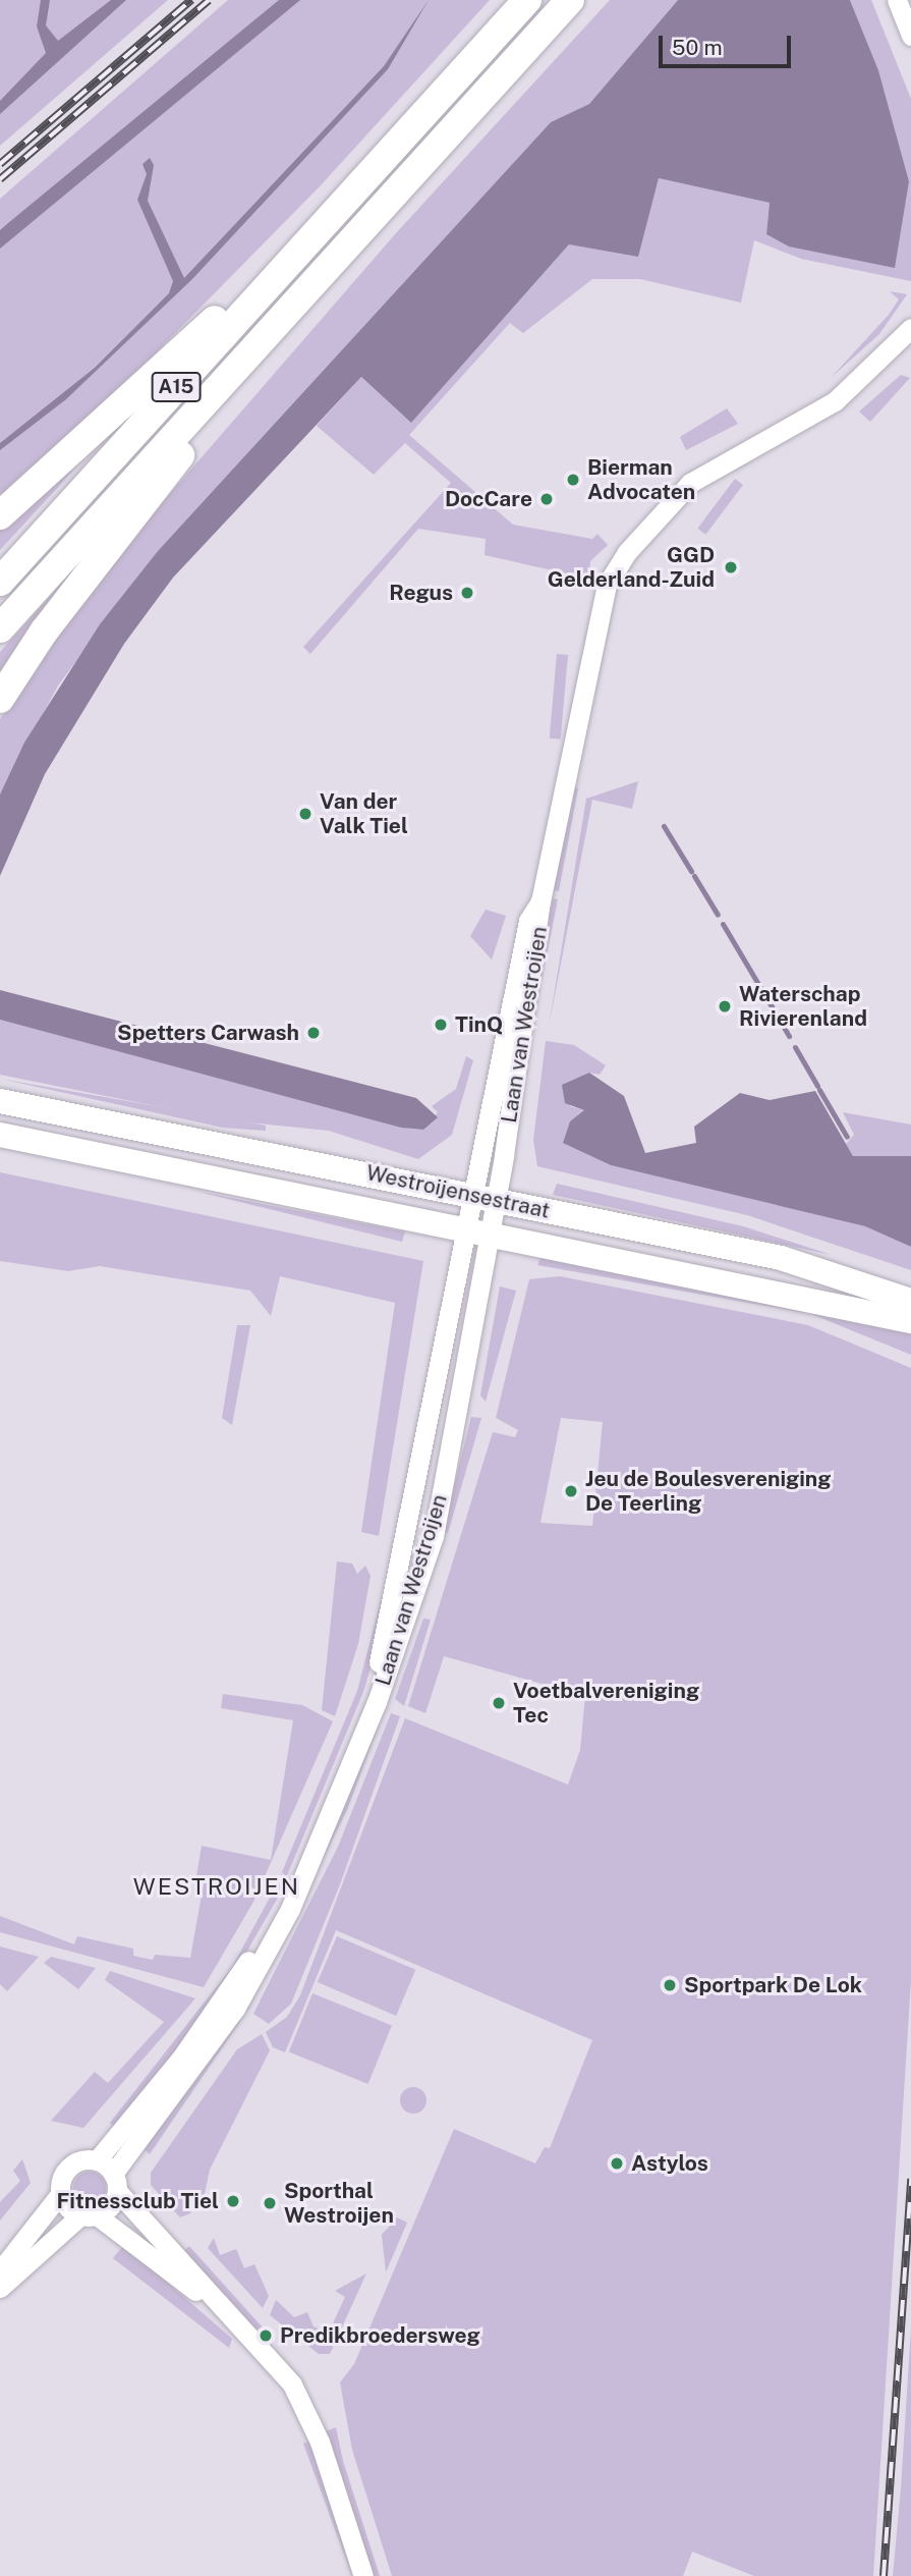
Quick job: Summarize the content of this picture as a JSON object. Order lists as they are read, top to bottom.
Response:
{
  "streets": {
    "highway": ["A15"],
    "main road": ["Westroijensestraat"],
    "street": ["Laan van Westroijen"]
  },
  "crossings": [
    ["Laan van Westroijen", "Westroijensestraat"]
  ],
  "districts": ["WESTROIJEN"],
  "places": [
    "Bierman Advocaten",
    "DocCare",
    "GGD Gelderland-Zuid",
    "Regus",
    "Van der Valk Tiel",
    "Waterschap Rivierenland",
    "TinQ",
    "Spetters Carwash",
    "Jeu de Boulesvereniging De Teerling",
    "Voetbalvereniging Tec",
    "Sportpark De Lok",
    "Astylos",
    "Fitnessclub Tiel",
    "Sporthal Westroijen",
    "Predikbroedersweg"
  ],
  "scale_bar": "50 m"
}
